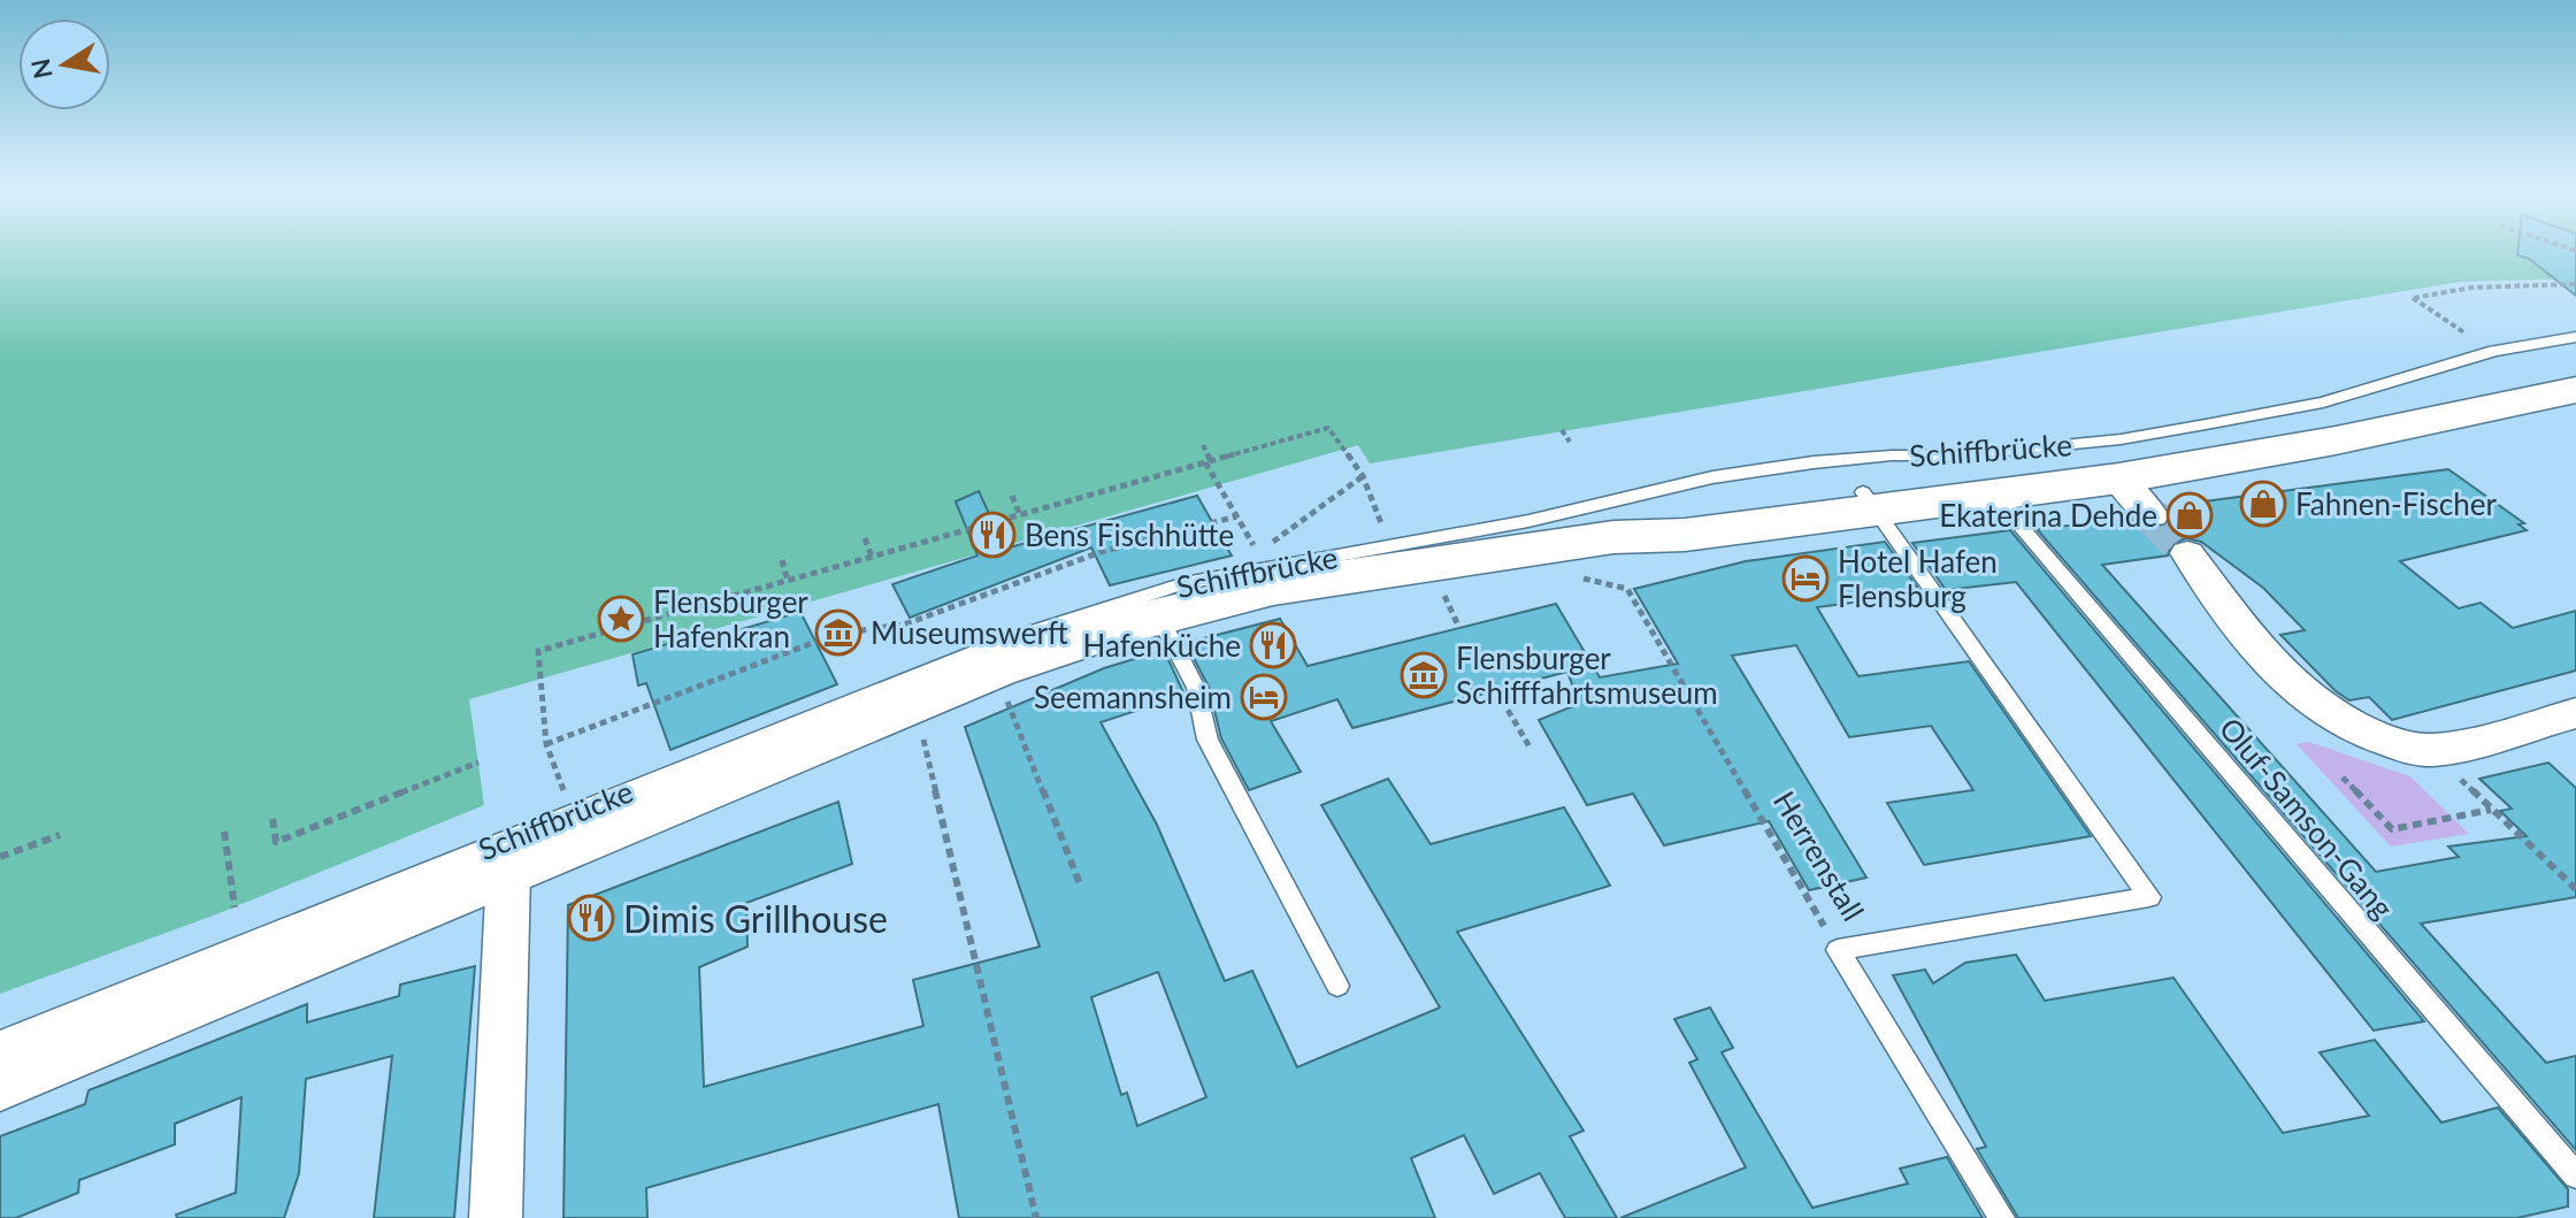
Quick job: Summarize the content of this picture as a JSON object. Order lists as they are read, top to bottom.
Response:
{
  "streets": {
    "main road": ["Schiffbrücke"],
    "lane": ["Oluf-Samson-Gang", "Herrenstall"]
  },
  "crossings": [
    ["Schiffbrücke", "Oluf-Samson-Gang"]
  ],
  "places": {
    "shop": ["Fahnen-Fischer", "Ekaterina Dehde"],
    "restaurant": ["Bens Fischhütte", "Hafenküche", "Dimis Grillhouse"],
    "hotel": ["Hotel Hafen Flensburg", "Seemannsheim"],
    "place": ["Flensburger Hafenkran"],
    "museum": ["Museumswerft", "Flensburger Schifffahrtsmuseum"]
  },
  "north": "left"
}
